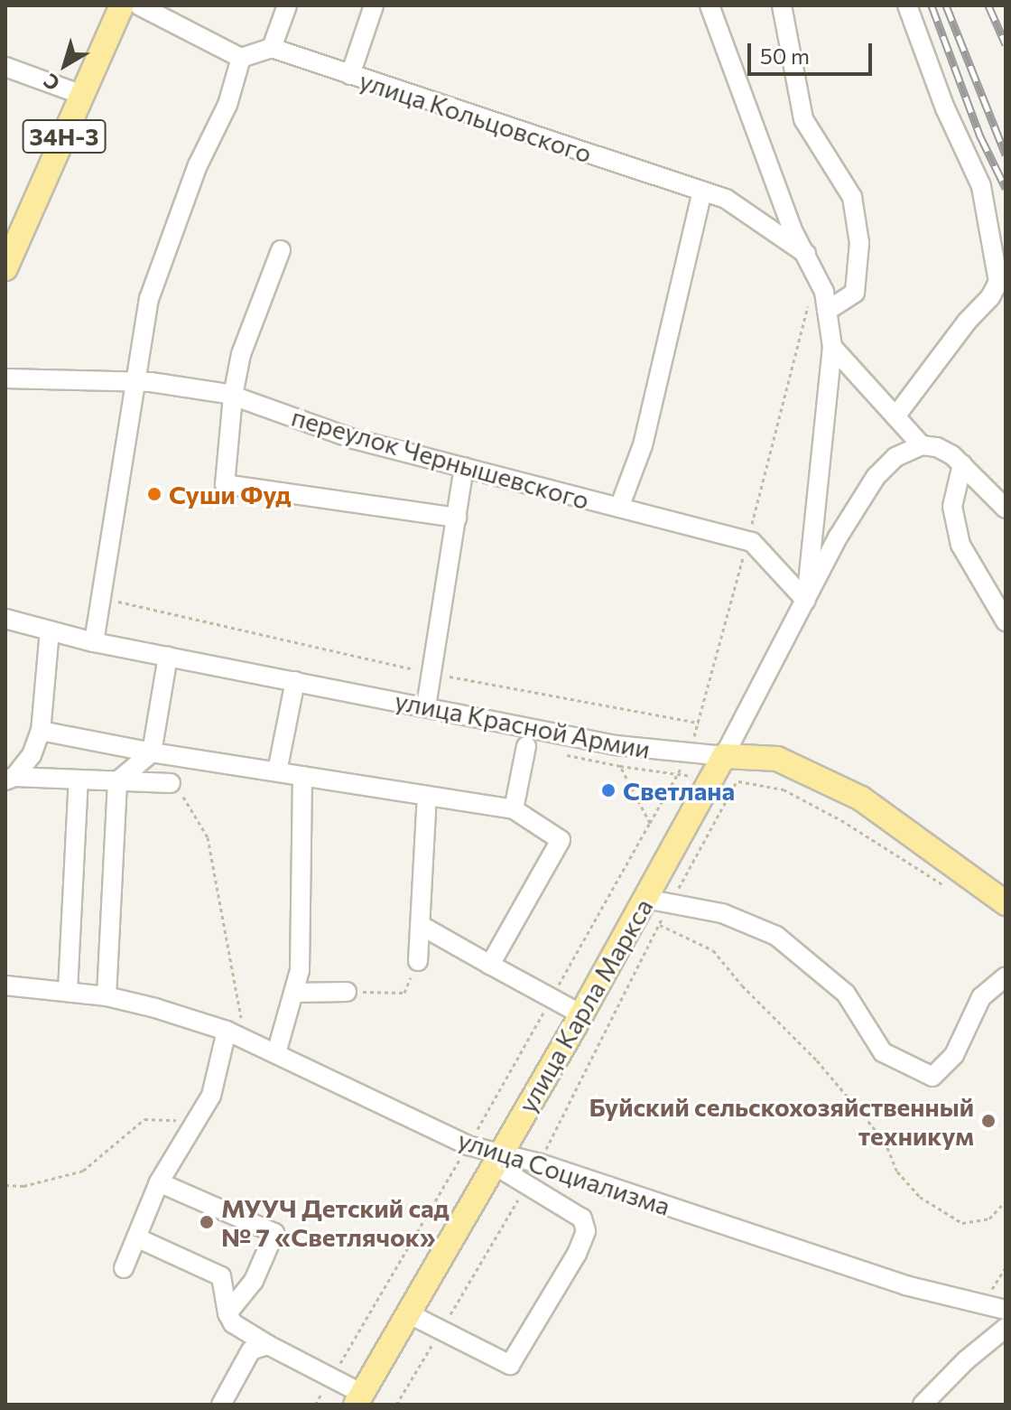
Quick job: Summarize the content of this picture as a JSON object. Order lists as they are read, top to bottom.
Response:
{
  "streets": {
    "main road": ["34Н-3", "улица Красной Армии", "улица Карла Маркса"],
    "street": ["улица Кольцовского", "переулок Чернышевского", "улица Социализма"]
  },
  "crossings": [
    ["улица Кольцовского", "улица Карла Маркса"],
    ["переулок Чернышевского", "улица Карла Маркса"],
    ["улица Красной Армии", "улица Карла Маркса"],
    ["улица Карла Маркса", "улица Социализма"]
  ],
  "places": [
    "Суши Фуд",
    "Светлана",
    "Буйский сельскохозяйственный техникум",
    "МУУЧ Детский сад № 7 «Светлячок»"
  ],
  "scale_bar": "50 m",
  "north": "bottom left"
}
